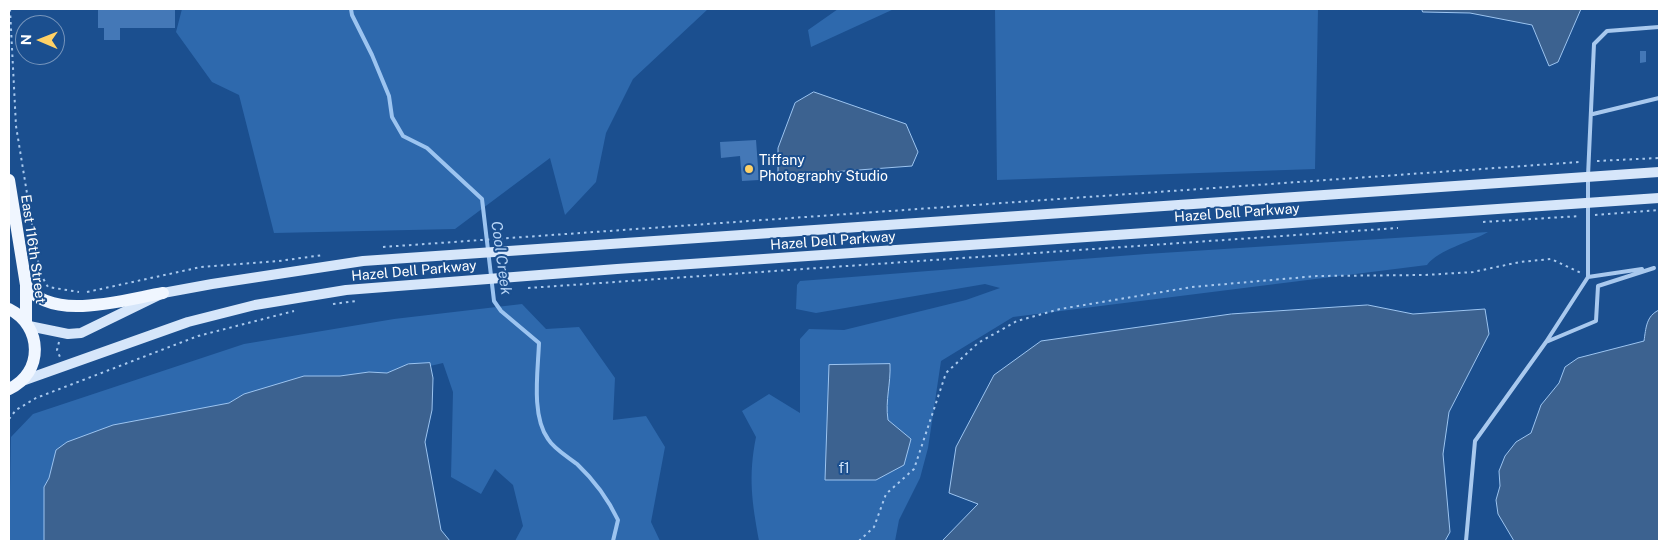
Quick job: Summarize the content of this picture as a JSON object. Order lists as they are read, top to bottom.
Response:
{
  "streets": {
    "main road": ["Hazel Dell Parkway", "East 116th Street"]
  },
  "crossings": [
    ["Hazel Dell Parkway", "East 116th Street"]
  ],
  "water": ["Cool Creek"],
  "parks": ["f1"],
  "places": ["Tiffany Photography Studio"],
  "north": "left"
}
